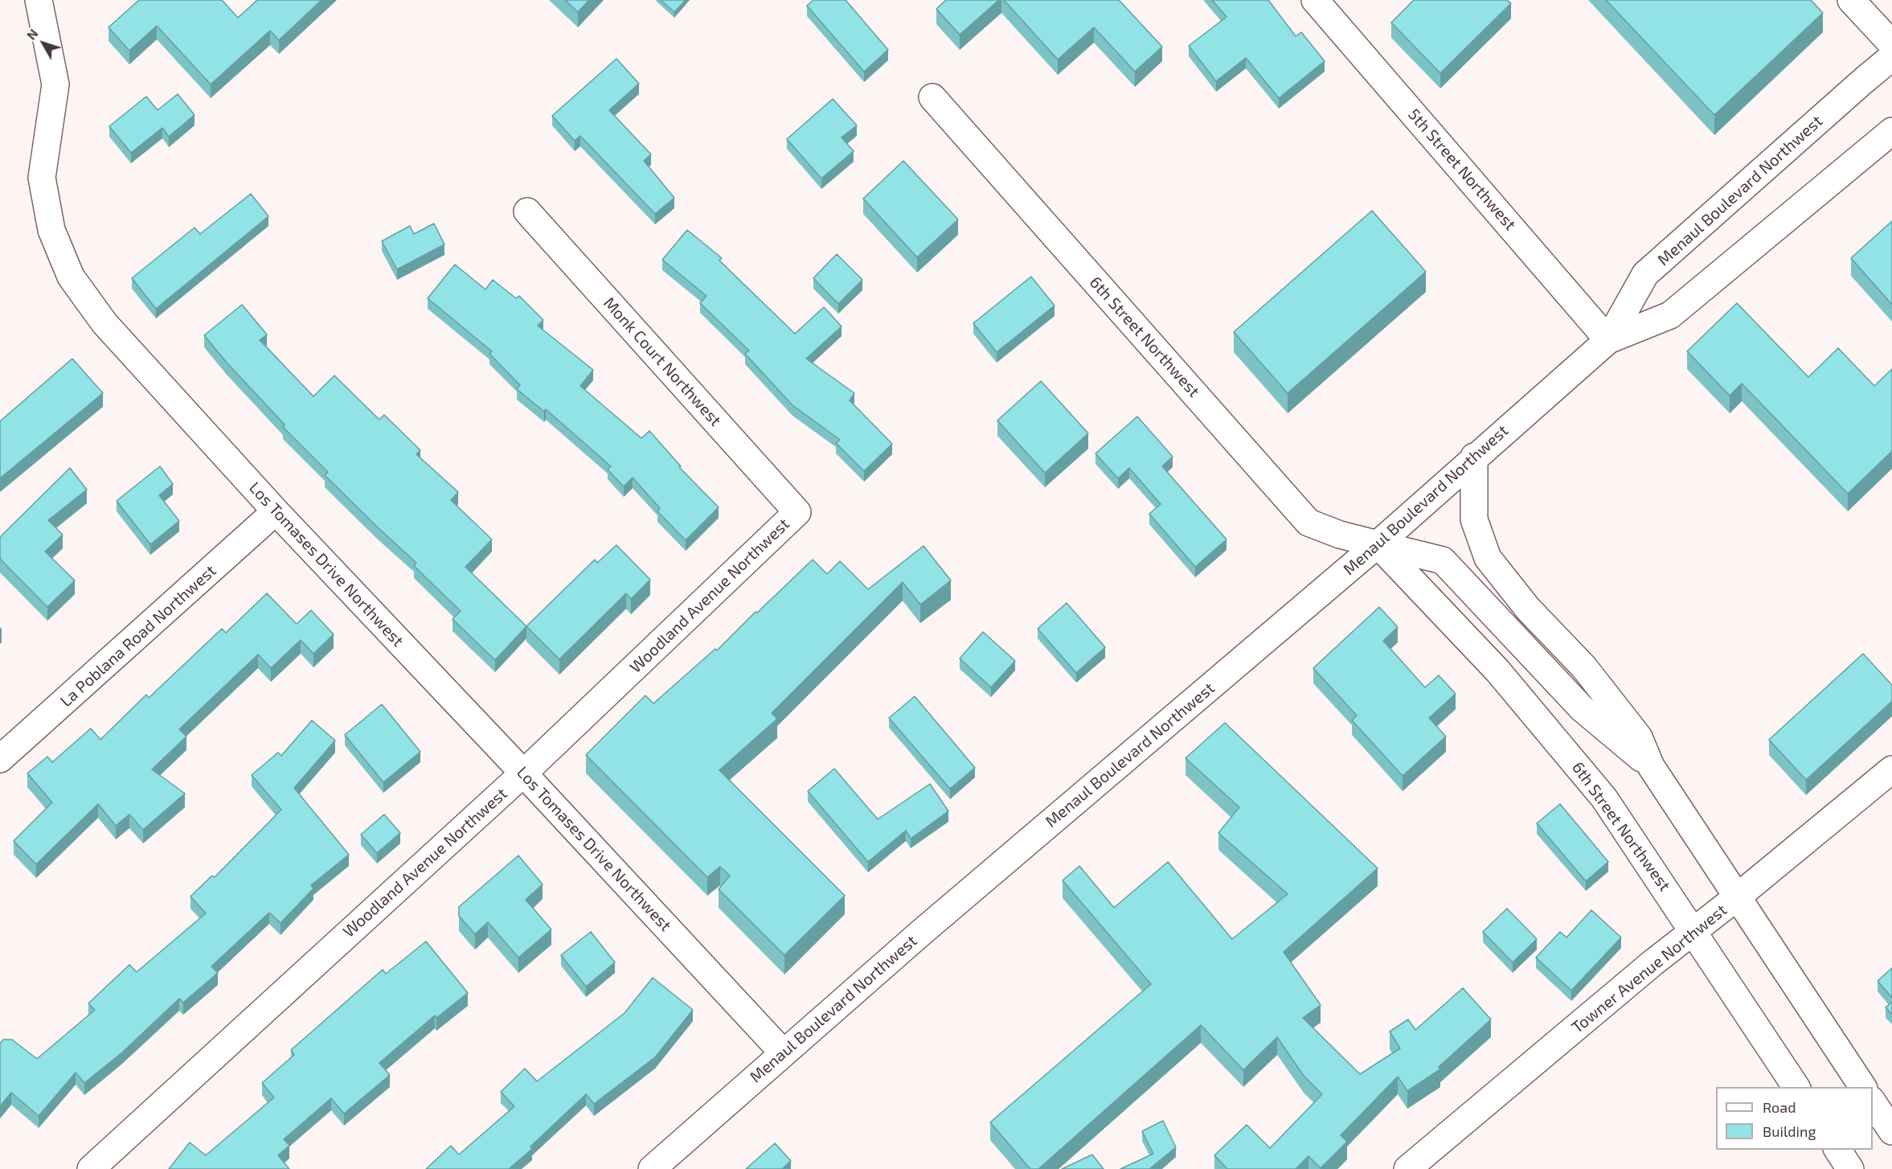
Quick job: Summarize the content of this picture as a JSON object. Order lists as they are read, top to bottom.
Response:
{
  "streets": {
    "street": [
      "5th Street Northwest",
      "Menaul Boulevard Northwest",
      "6th Street Northwest",
      "Monk Court Northwest",
      "Los Tomases Drive Northwest",
      "Woodland Avenue Northwest",
      "La Poblana Road Northwest",
      "Towner Avenue Northwest"
    ]
  },
  "crossings": [
    ["5th Street Northwest", "Menaul Boulevard Northwest"],
    ["Menaul Boulevard Northwest", "6th Street Northwest"],
    ["Menaul Boulevard Northwest", "Los Tomases Drive Northwest"],
    ["6th Street Northwest", "Towner Avenue Northwest"],
    ["Monk Court Northwest", "Woodland Avenue Northwest"],
    ["Los Tomases Drive Northwest", "Woodland Avenue Northwest"],
    ["Los Tomases Drive Northwest", "La Poblana Road Northwest"]
  ],
  "legend": ["Road", "Building"],
  "north": "top left"
}
